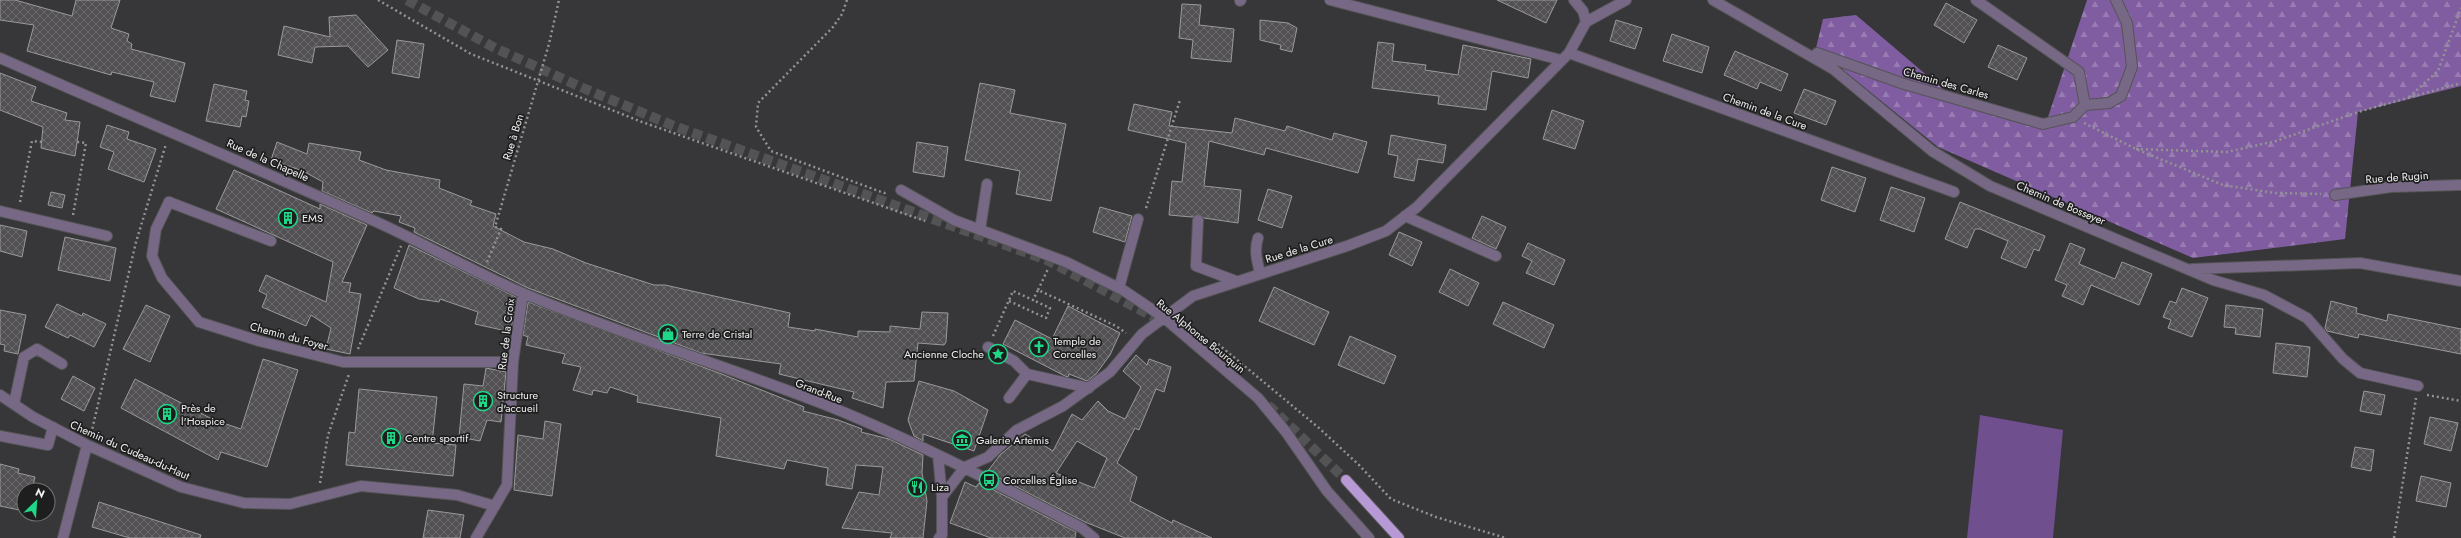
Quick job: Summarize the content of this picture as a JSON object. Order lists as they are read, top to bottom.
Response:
{
  "streets": {
    "street": [
      "Chemin des Carles",
      "Chemin de la Cure",
      "Rue de la Chapelle",
      "Rue de Rugin",
      "Chemin de Bosseyer",
      "Rue de la Cure",
      "Rue de la Croix",
      "Chemin du Foyer",
      "Rue Alphonse Bourquin",
      "Grand-Rue",
      "Chemin du Cudeau-du-Haut"
    ],
    "path": ["Rue à Bon"]
  },
  "crossings": [
    ["Chemin des Carles", "Chemin de Bosseyer"],
    ["Chemin de la Cure", "Rue de la Cure"],
    ["Rue à Bon", "Rue de la Chapelle"],
    ["Rue de la Chapelle", "Rue de la Croix"],
    ["Rue de la Chapelle", "Grand-Rue"],
    ["Rue de la Cure", "Rue Alphonse Bourquin"],
    ["Rue de la Cure", "Grand-Rue"],
    ["Rue de la Croix", "Chemin du Foyer"],
    ["Rue de la Croix", "Grand-Rue"],
    ["Rue de la Croix", "Chemin du Cudeau-du-Haut"]
  ],
  "places": {
    "building": [
      "EMS",
      "Structure d'accueil",
      "Près de l'Hospice",
      "Centre sportif"
    ],
    "shop": ["Terre de Cristal"],
    "church": ["Temple de Corcelles"],
    "place": ["Ancienne Cloche"],
    "museum": ["Galerie Artemis"],
    "bus stop": ["Corcelles Église"],
    "restaurant": ["Liza"]
  },
  "north": "top right"
}
